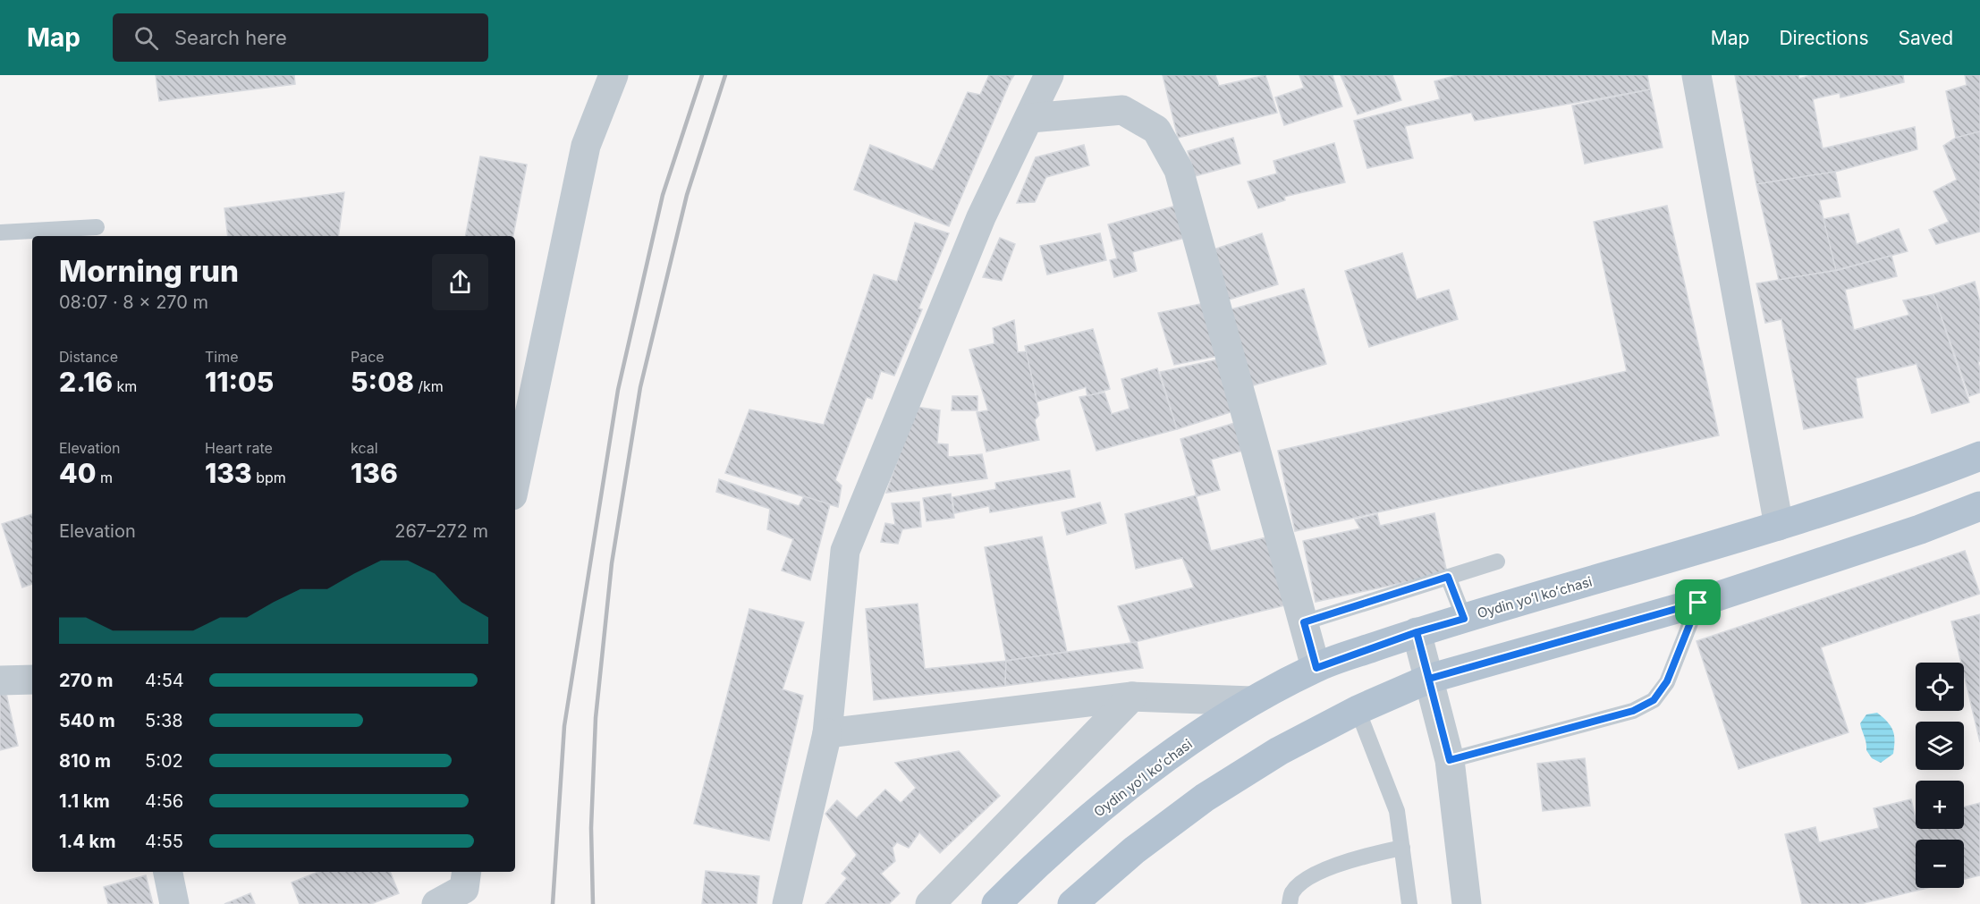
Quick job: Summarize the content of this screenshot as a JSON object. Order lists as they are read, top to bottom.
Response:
{
  "streets": {
    "main road": ["Oydin yoʻl koʻchasi"]
  },
  "page": {
    "header": "Map",
    "search": "Search here",
    "nav": ["Map", "Directions", "Saved"],
    "heading": ["Morning run", "08:07 · 8 × 270 m"],
    "stats": [
      ["Distance", "2.16 km"],
      ["Time", "11:05"],
      ["Pace", "5:08 /km"],
      ["Elevation", "40 m"],
      ["Heart rate", "133 bpm"],
      ["kcal", "136"]
    ],
    "chart": ["Elevation", "267–272 m"],
    "list": [
      {
        "name": "270 m",
        "note": "4:54"
      },
      {
        "name": "540 m",
        "note": "5:38"
      },
      {
        "name": "810 m",
        "note": "5:02"
      },
      {
        "name": "1.1 km",
        "note": "4:56"
      },
      {
        "name": "1.4 km",
        "note": "4:55"
      }
    ],
    "map_buttons": ["+", "−"]
  }
}
